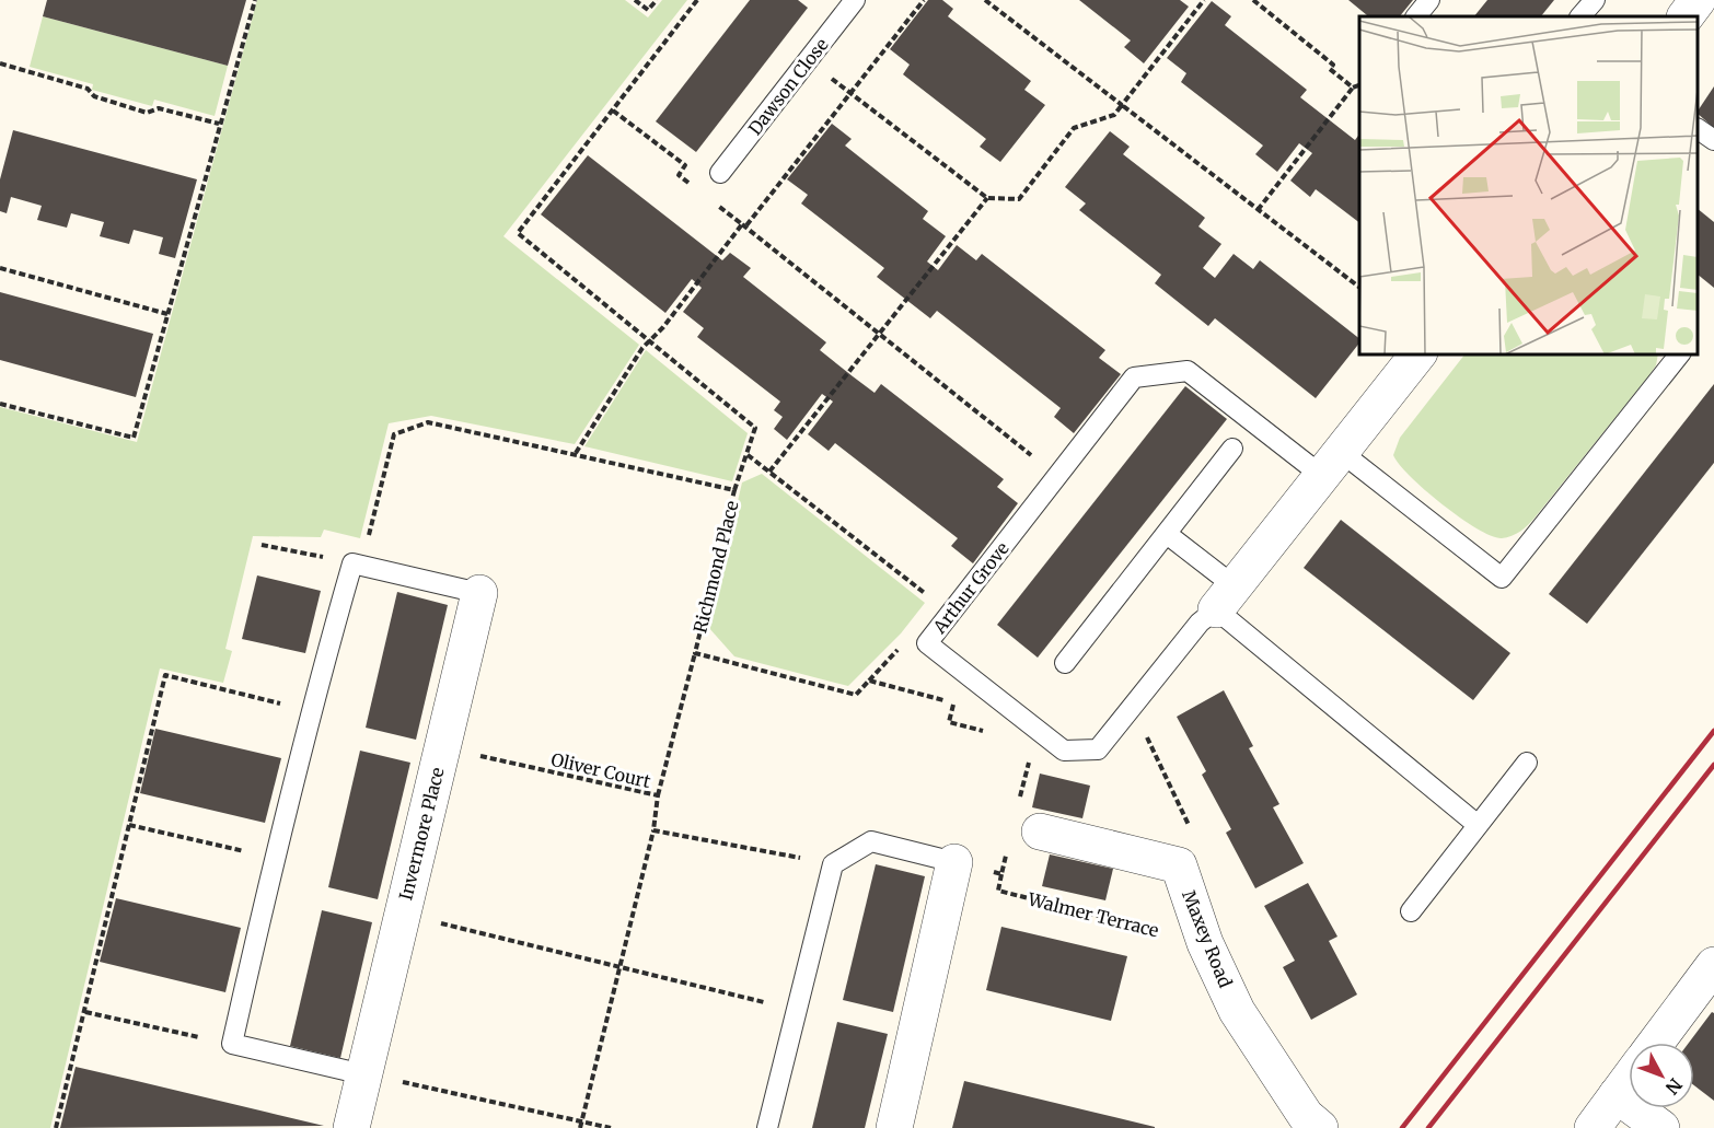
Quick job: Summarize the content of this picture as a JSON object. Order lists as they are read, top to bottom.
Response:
{
  "streets": {
    "street": ["Arthur Grove", "Invermore Place", "Maxey Road"],
    "lane": ["Dawson Close"],
    "path": ["Richmond Place", "Oliver Court", "Walmer Terrace"]
  },
  "crossings": [
    ["Oliver Court", "Invermore Place"],
    ["Walmer Terrace", "Maxey Road"]
  ],
  "north": "bottom right"
}
